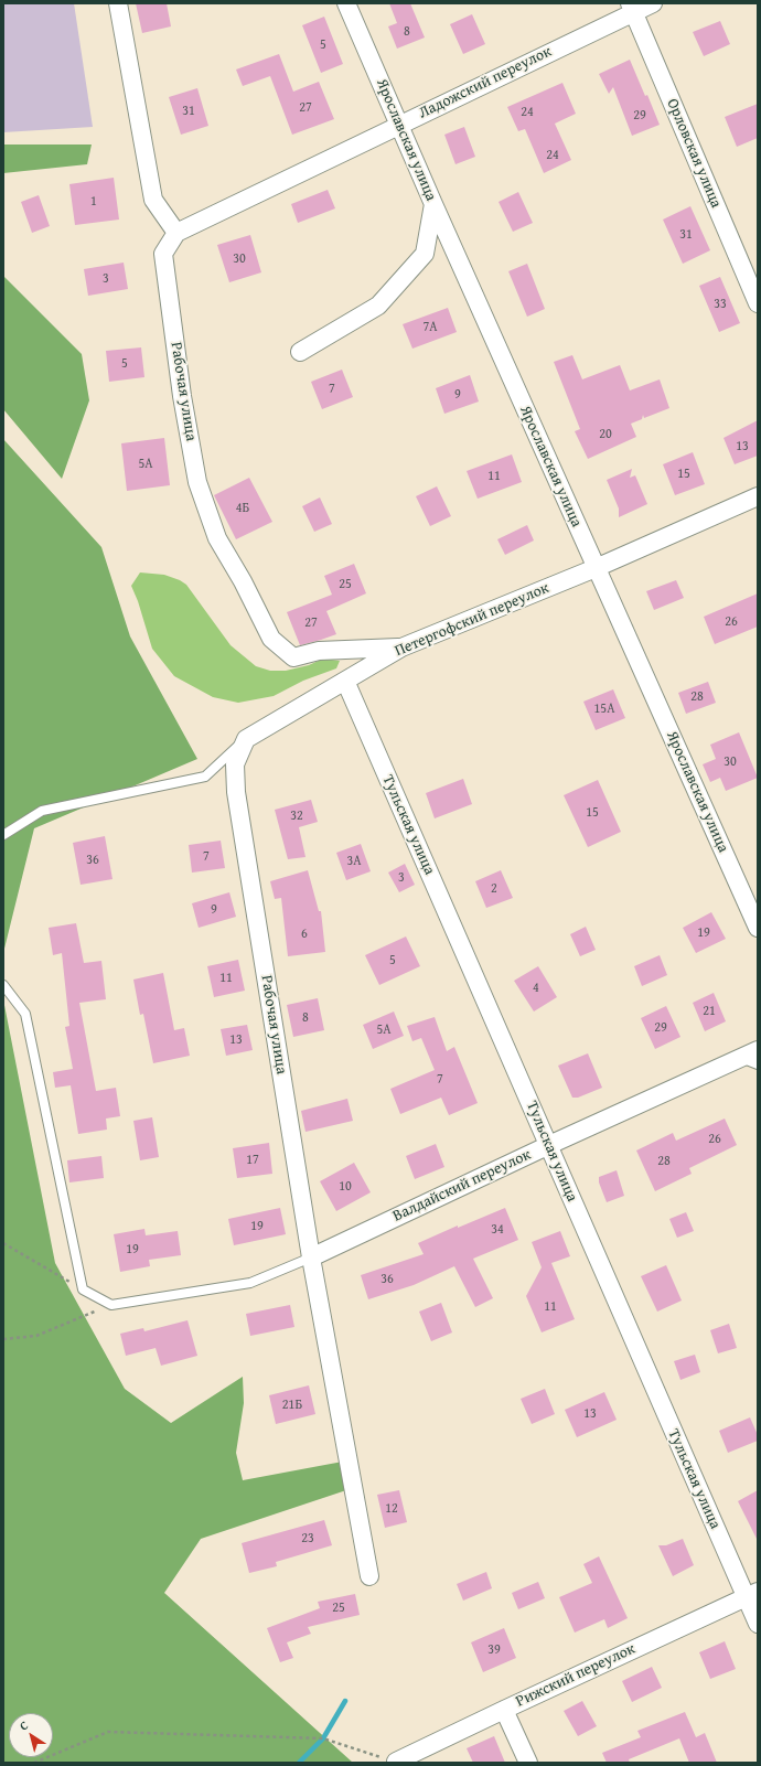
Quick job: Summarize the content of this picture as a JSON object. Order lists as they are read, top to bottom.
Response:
{
  "streets": {
    "street": [
      "Ладожский переулок",
      "Ярославская улица",
      "Орловская улица",
      "Рабочая улица",
      "Петергофский переулок",
      "Тульская улица",
      "Валдайский переулок",
      "Рижский переулок"
    ]
  },
  "crossings": [
    ["Ладожский переулок", "Ярославская улица"],
    ["Ладожский переулок", "Орловская улица"],
    ["Ладожский переулок", "Рабочая улица"],
    ["Ярославская улица", "Петергофский переулок"],
    ["Рабочая улица", "Петергофский переулок"],
    ["Рабочая улица", "Валдайский переулок"],
    ["Петергофский переулок", "Тульская улица"],
    ["Тульская улица", "Валдайский переулок"],
    ["Тульская улица", "Рижский переулок"]
  ],
  "house_numbers": [
    "8",
    "5",
    "27",
    "31",
    "24",
    "29",
    "24",
    "1",
    "31",
    "30",
    "3",
    "33",
    "7А",
    "5",
    "7",
    "9",
    "20",
    "13",
    "5А",
    "15",
    "11",
    "4Б",
    "25",
    "26",
    "27",
    "28",
    "15А",
    "30",
    "15",
    "32",
    "7",
    "36",
    "3А",
    "3",
    "2",
    "9",
    "19",
    "6",
    "5",
    "11",
    "4",
    "21",
    "8",
    "29",
    "5А",
    "13",
    "7",
    "26",
    "17",
    "28",
    "10",
    "19",
    "34",
    "19",
    "36",
    "11",
    "21Б",
    "13",
    "12",
    "23",
    "25",
    "39"
  ],
  "north": "top left"
}
